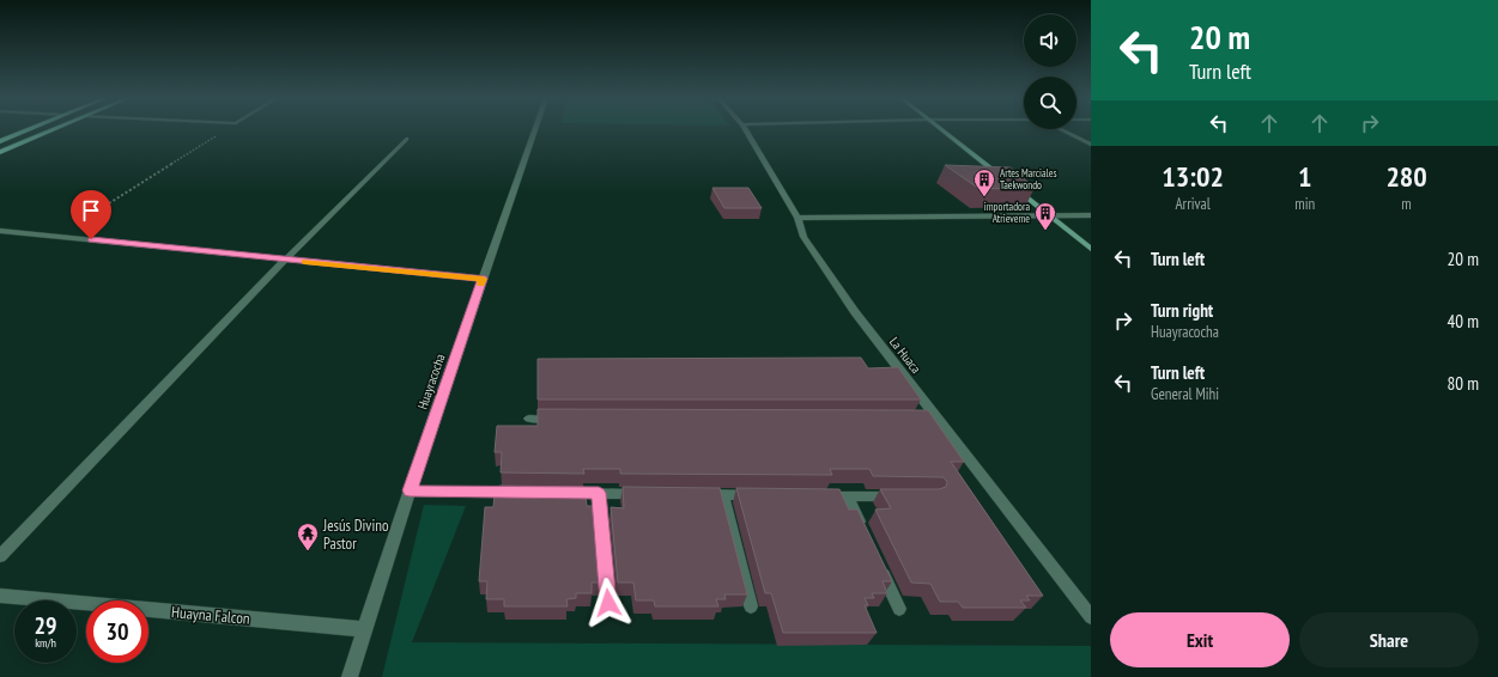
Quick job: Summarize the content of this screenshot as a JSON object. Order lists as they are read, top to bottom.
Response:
{
  "streets": {
    "street": ["La Huaca", "Huayracocha", "Huayna Falcon"]
  },
  "crossings": [
    ["Huayracocha", "Huayna Falcon"]
  ],
  "places": {
    "building": ["Artes Marciales Taekwondo", "importadora Atrieveme"],
    "temple": ["Jesús Divino Pastor"]
  },
  "page": {
    "turn": ["20 m", "Turn left"],
    "eta": [
      "13:02",
      "Arrival",
      "1",
      "min",
      "280",
      "m"
    ],
    "list": [
      {
        "name": "Turn left",
        "value": "20 m"
      },
      {
        "name": "Turn right",
        "note": "Huayracocha",
        "value": "40 m"
      },
      {
        "name": "Turn left",
        "note": "General Mihi",
        "value": "80 m"
      }
    ],
    "speed": "29 km/h",
    "limit": "30",
    "buttons": ["Exit", "Share"]
  }
}
